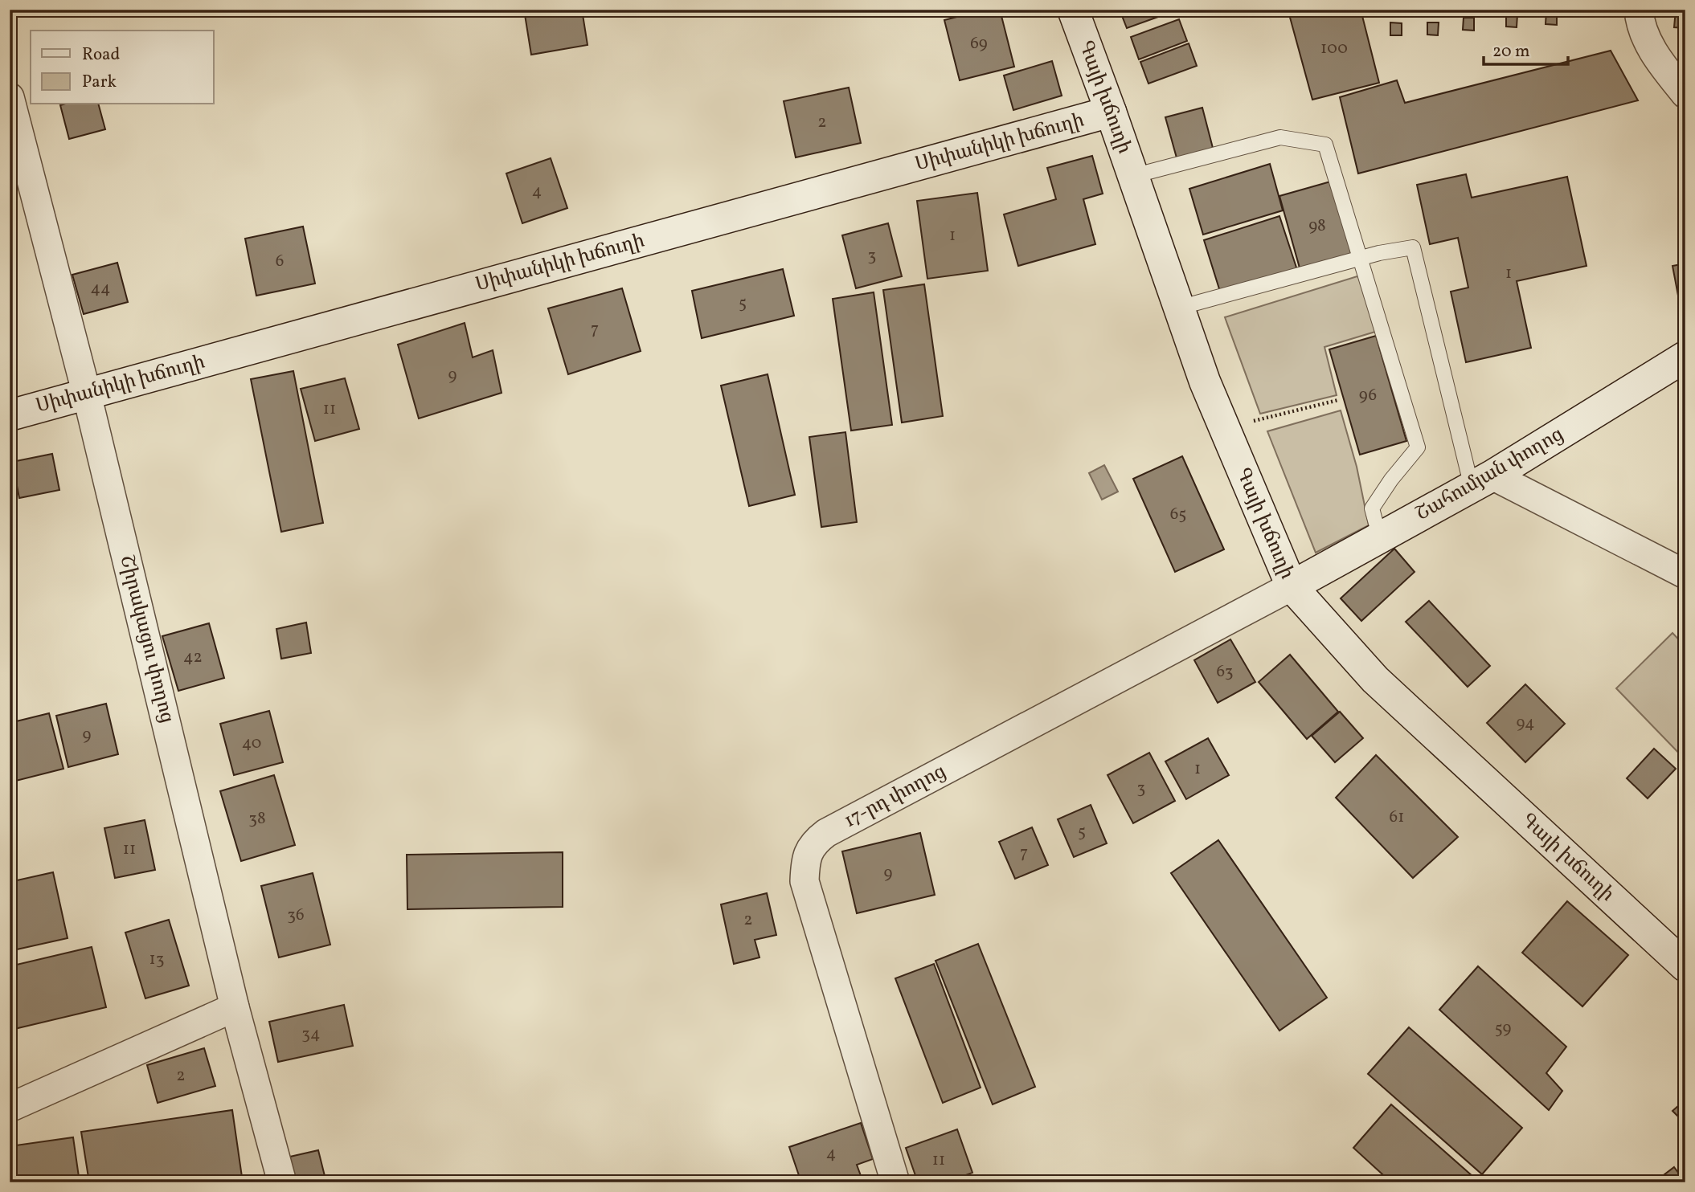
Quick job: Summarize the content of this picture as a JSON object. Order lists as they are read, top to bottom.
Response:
{
  "streets": {
    "main road": ["Գայի խճուղի", "Սիփանիկի խճուղի", "Շահումյան փողոց"],
    "street": ["Շիրակացու փողոց", "17-րդ փողոց"]
  },
  "crossings": [
    ["Գայի խճուղի", "Սիփանիկի խճուղի"],
    ["Գայի խճուղի", "Շահումյան փողոց"],
    ["Գայի խճուղի", "17-րդ փողոց"],
    ["Սիփանիկի խճուղի", "Շիրակացու փողոց"],
    ["Շահումյան փողոց", "17-րդ փողոց"]
  ],
  "house_numbers": [
    "69",
    "100",
    "2",
    "4",
    "98",
    "1",
    "3",
    "6",
    "1",
    "44",
    "5",
    "7",
    "9",
    "96",
    "11",
    "65",
    "42",
    "63",
    "94",
    "9",
    "40",
    "1",
    "3",
    "61",
    "38",
    "5",
    "11",
    "7",
    "9",
    "36",
    "2",
    "13",
    "59",
    "34",
    "2",
    "4",
    "11"
  ],
  "legend": ["Road", "Park"],
  "scale_bar": "20 m"
}
